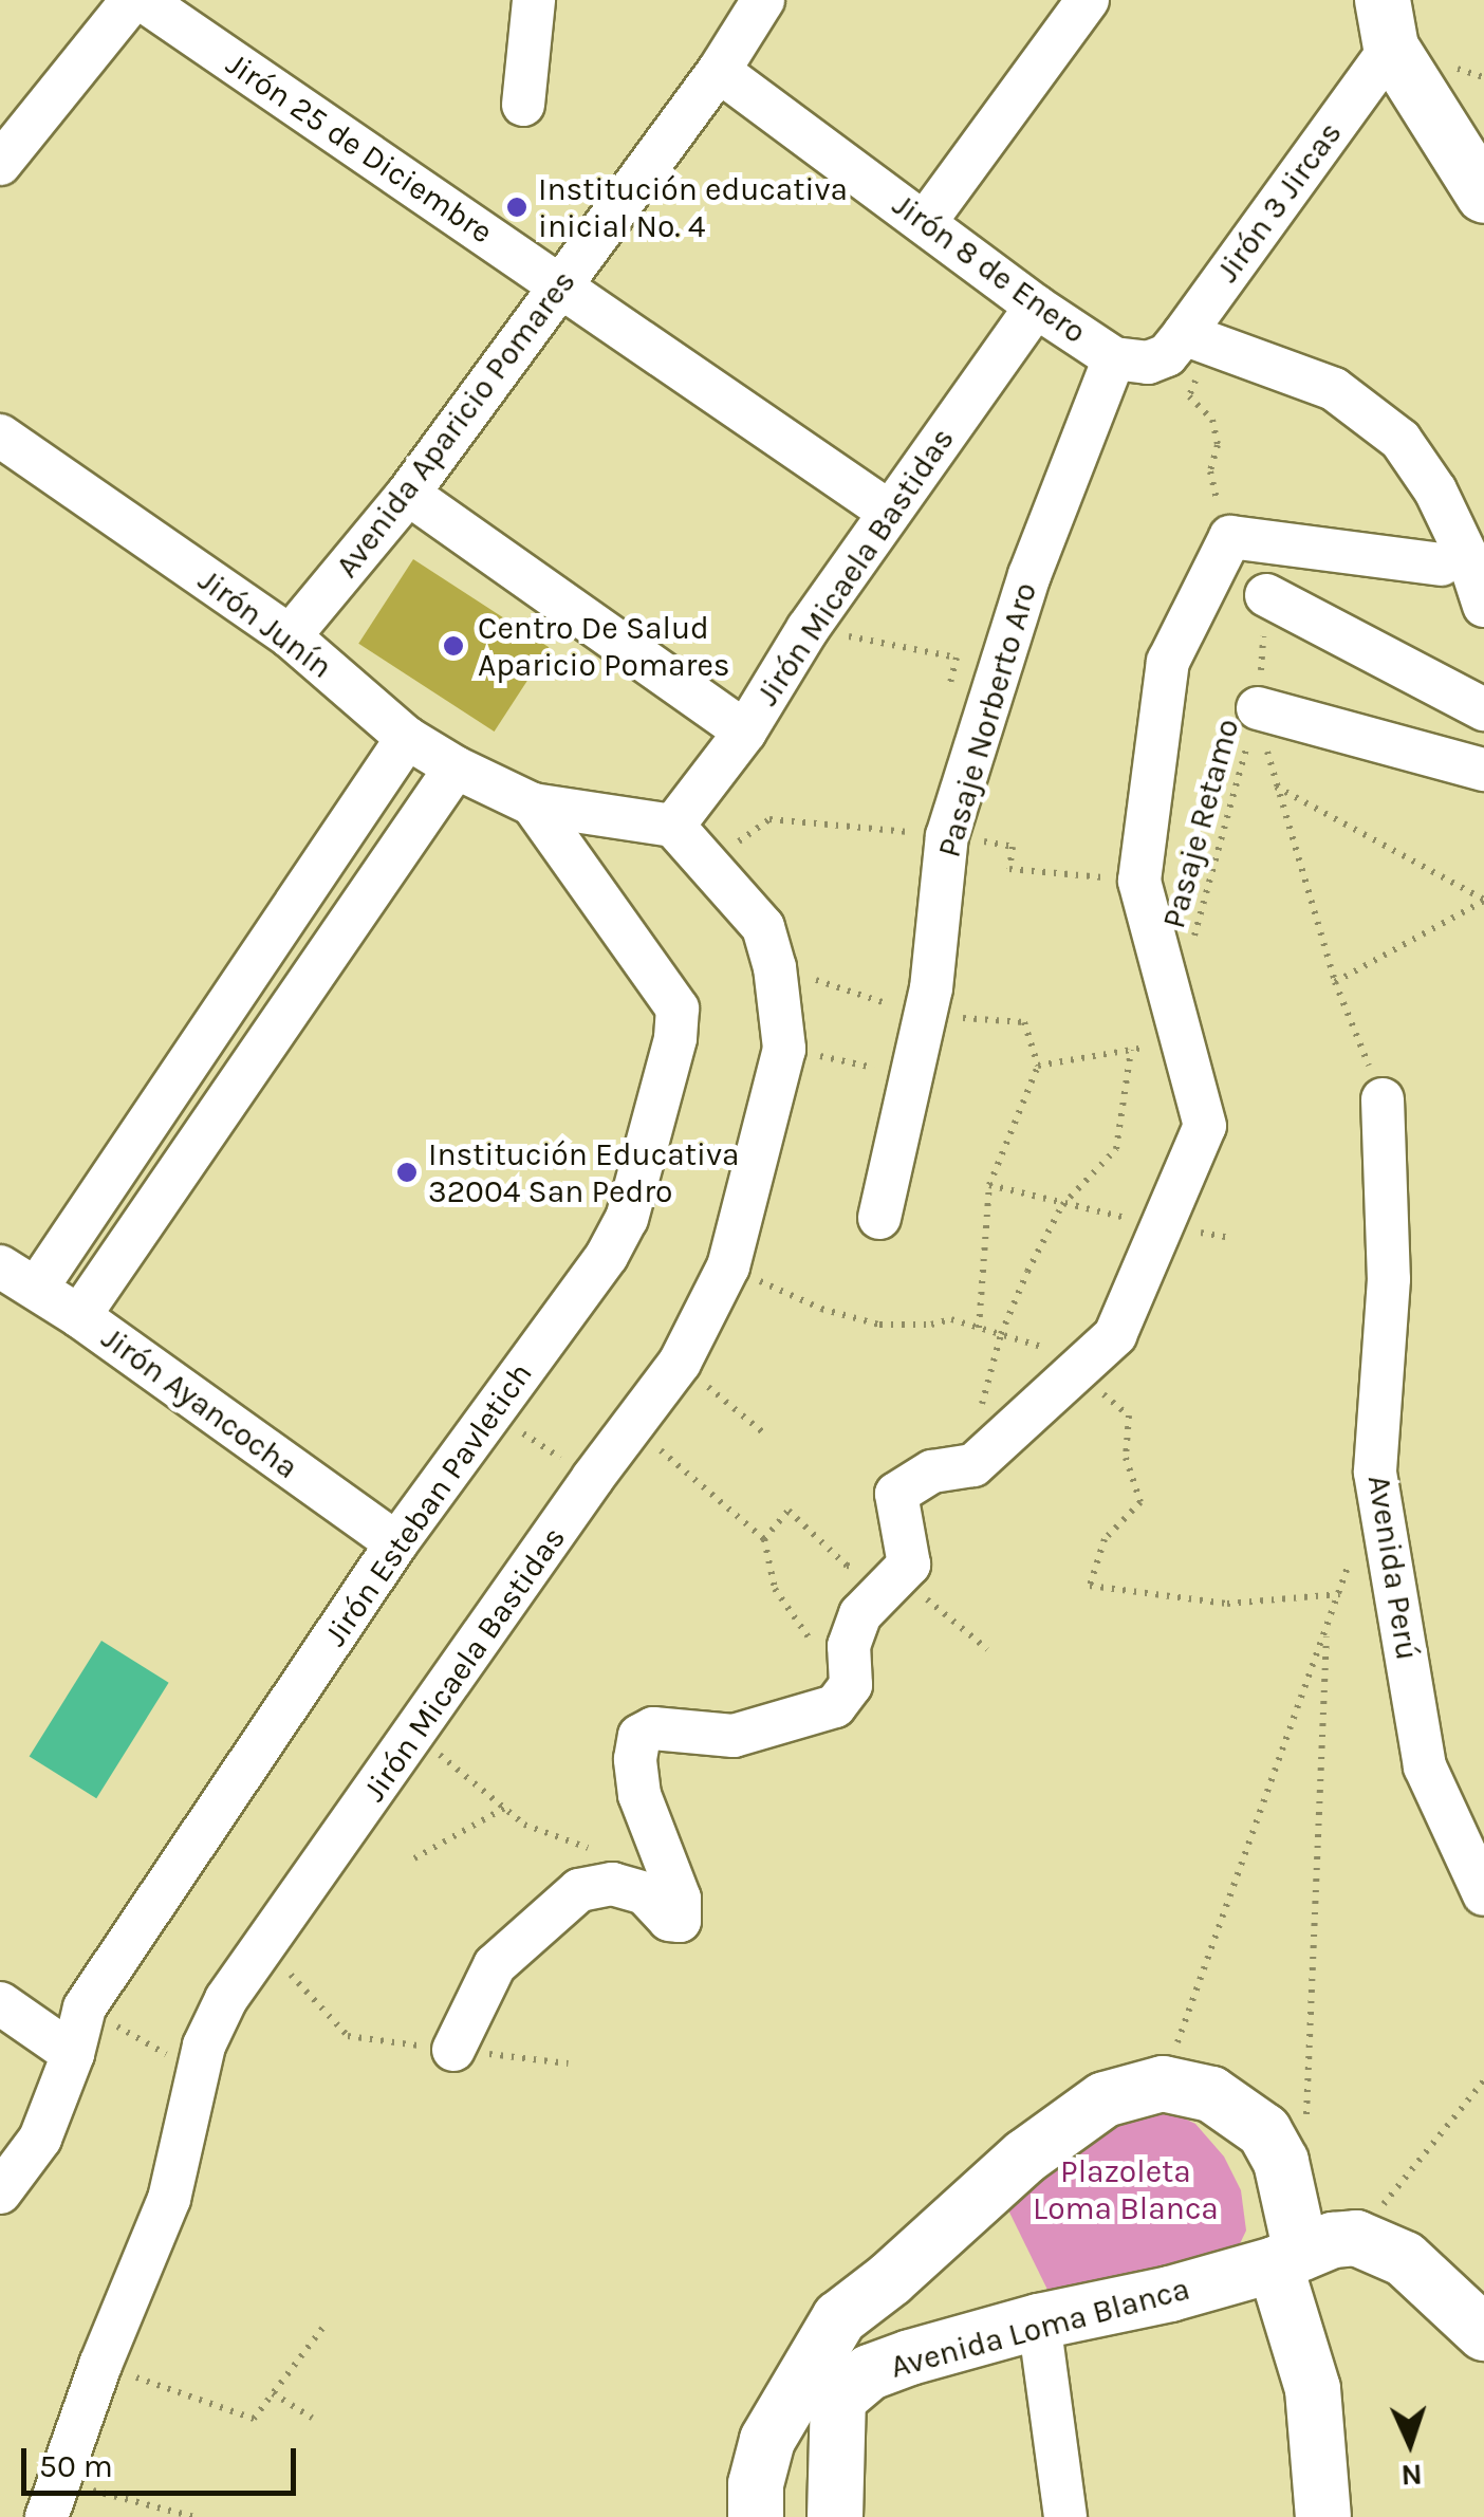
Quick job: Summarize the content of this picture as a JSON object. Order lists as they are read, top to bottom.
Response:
{
  "streets": {
    "street": [
      "Jirón 25 de Diciembre",
      "Jirón 3 Jircas",
      "Jirón 8 de Enero",
      "Avenida Aparicio Pomares",
      "Jirón Micaela Bastidas",
      "Jirón Junín",
      "Pasaje Norberto Aro",
      "Jirón Ayancocha",
      "Jirón Esteban Pavletich",
      "Avenida Perú",
      "Avenida Loma Blanca"
    ],
    "path": ["Pasaje Retamo"]
  },
  "crossings": [
    ["Jirón 25 de Diciembre", "Avenida Aparicio Pomares"],
    ["Jirón 25 de Diciembre", "Jirón Micaela Bastidas"],
    ["Jirón 3 Jircas", "Jirón 8 de Enero"],
    ["Jirón 8 de Enero", "Avenida Aparicio Pomares"],
    ["Jirón 8 de Enero", "Jirón Micaela Bastidas"],
    ["Jirón 8 de Enero", "Pasaje Norberto Aro"],
    ["Avenida Aparicio Pomares", "Jirón Junín"],
    ["Jirón Junín", "Jirón Esteban Pavletich"],
    ["Jirón Ayancocha", "Jirón Esteban Pavletich"]
  ],
  "parks": ["Plazoleta Loma Blanca"],
  "places": ["Institución educativa inicial No. 4", "Centro De Salud Aparicio Pomares", "Institución Educativa 32004 San Pedro"],
  "scale_bar": "50 m",
  "north": "bottom"
}
